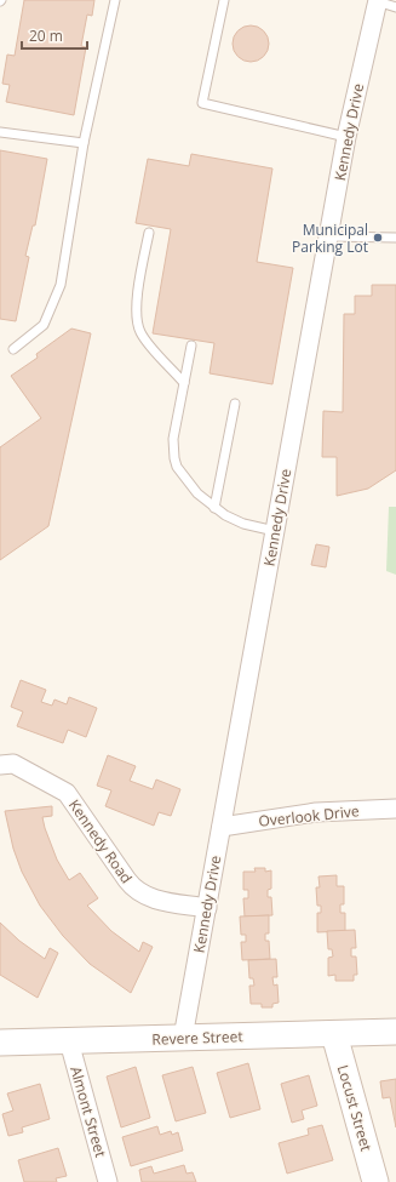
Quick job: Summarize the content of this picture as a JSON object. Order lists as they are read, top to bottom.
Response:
{
  "streets": {
    "main road": ["Revere Street", "Locust Street"],
    "street": [
      "Kennedy Drive",
      "Overlook Drive",
      "Kennedy Road",
      "Almont Street"
    ]
  },
  "crossings": [
    ["Kennedy Drive", "Overlook Drive"],
    ["Kennedy Drive", "Kennedy Road"],
    ["Kennedy Drive", "Revere Street"],
    ["Revere Street", "Locust Street"],
    ["Revere Street", "Almont Street"]
  ],
  "places": ["Municipal Parking Lot"],
  "scale_bar": "20 m"
}
